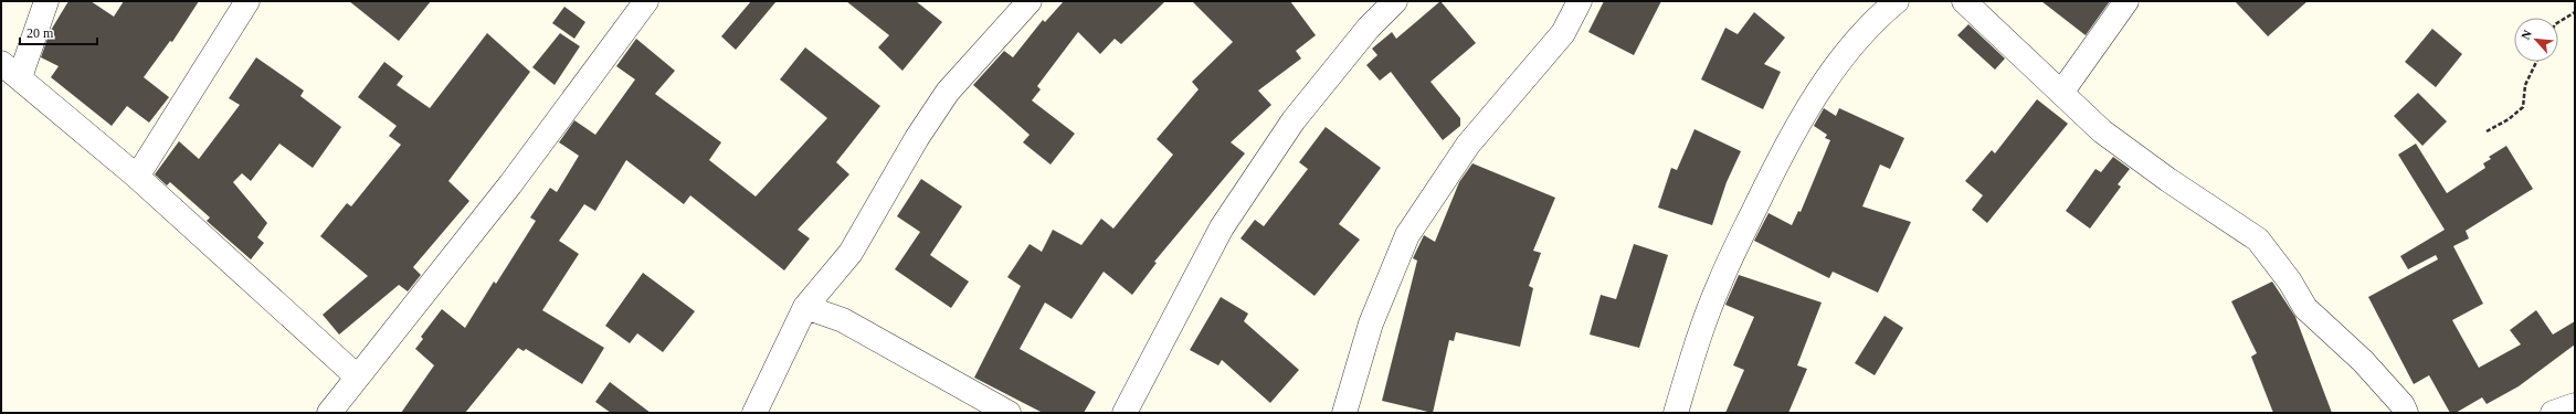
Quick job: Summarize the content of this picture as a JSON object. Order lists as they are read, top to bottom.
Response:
{
  "scale_bar": "20 m",
  "north": "top left"
}
